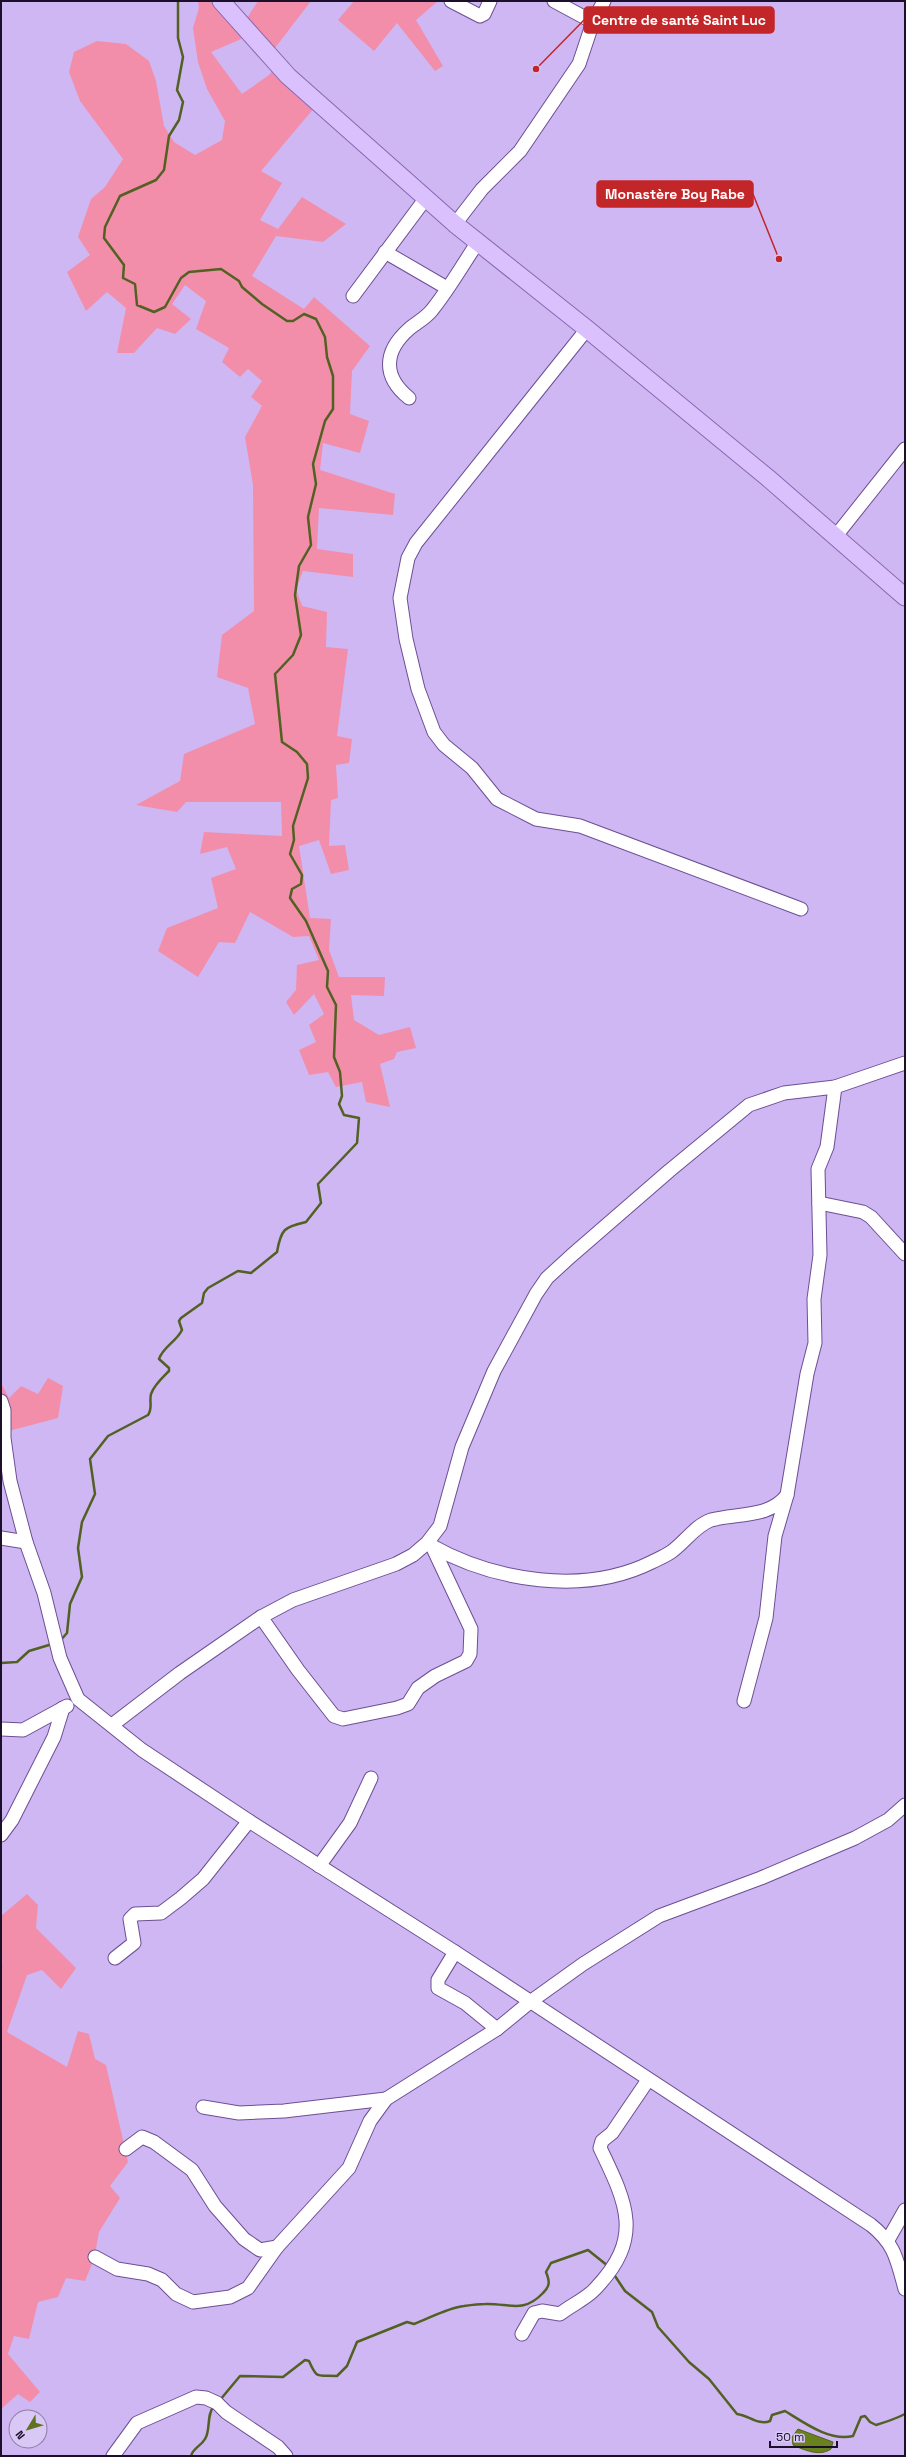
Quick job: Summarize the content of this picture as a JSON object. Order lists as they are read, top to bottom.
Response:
{
  "places": ["Centre de santé Saint Luc", "Monastère Boy Rabe"],
  "scale_bar": "50 m",
  "north": "bottom left"
}
